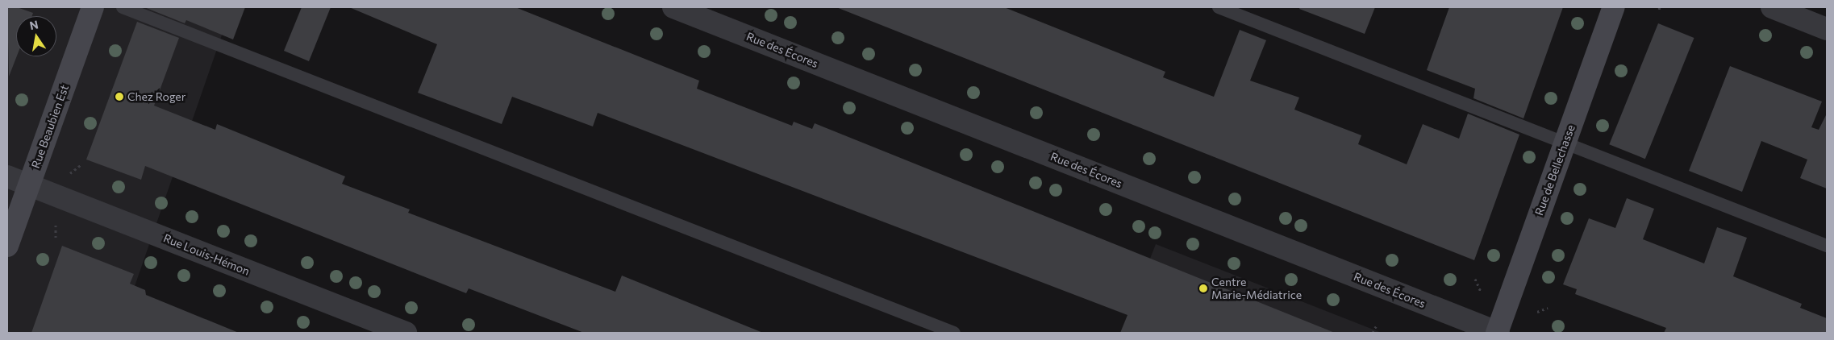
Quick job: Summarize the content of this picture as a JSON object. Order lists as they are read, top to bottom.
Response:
{
  "streets": {
    "street": [
      "Rue des Écores",
      "Rue Beaubien Est",
      "Rue de Bellechasse",
      "Rue Louis-Hémon"
    ]
  },
  "crossings": [
    ["Rue des Écores", "Rue de Bellechasse"],
    ["Rue Beaubien Est", "Rue Louis-Hémon"]
  ],
  "places": ["Chez Roger", "Centre Marie-Médiatrice"],
  "north": "top"
}
